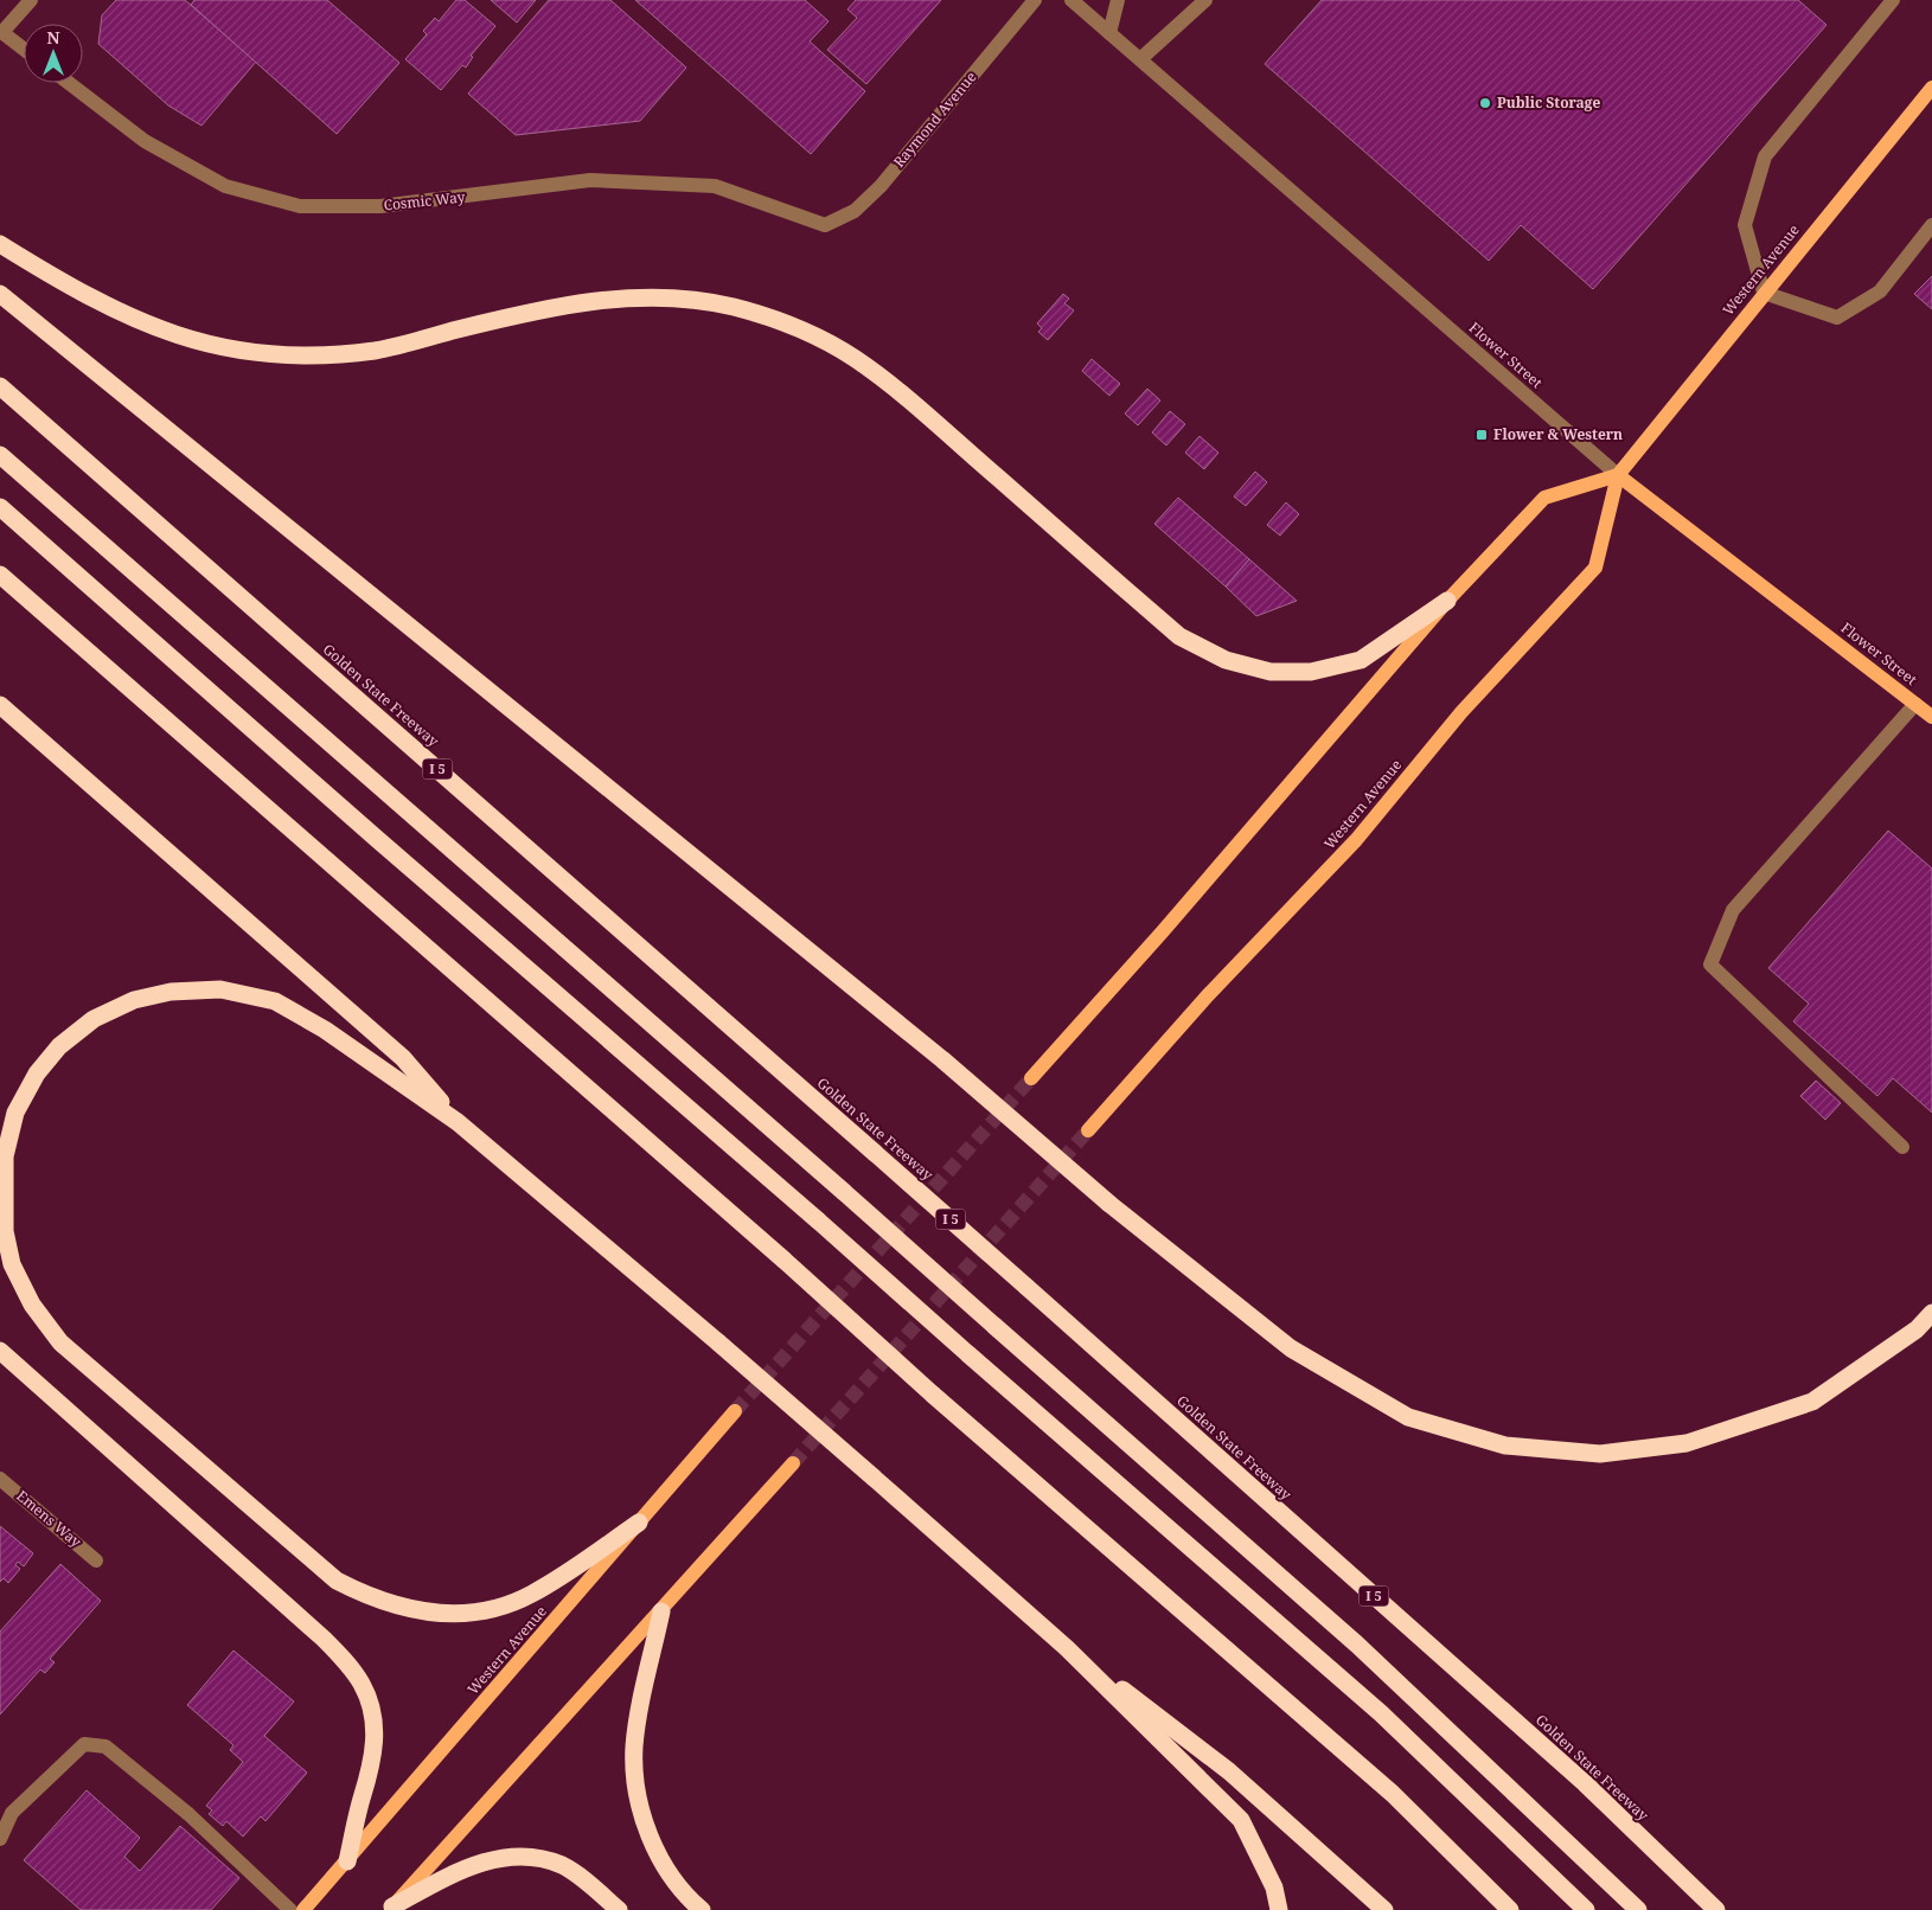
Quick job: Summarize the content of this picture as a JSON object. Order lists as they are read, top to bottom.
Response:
{
  "streets": {
    "highway": ["Golden State Freeway", "I 5"],
    "main road": ["Western Avenue", "Flower Street"],
    "street": ["Raymond Avenue", "Cosmic Way", "Emens Way"]
  },
  "crossings": [
    ["Raymond Avenue", "Cosmic Way"],
    ["Western Avenue", "Flower Street"]
  ],
  "places": {
    "other": ["Public Storage"],
    "transit": ["Flower & Western"]
  },
  "north": "top"
}
